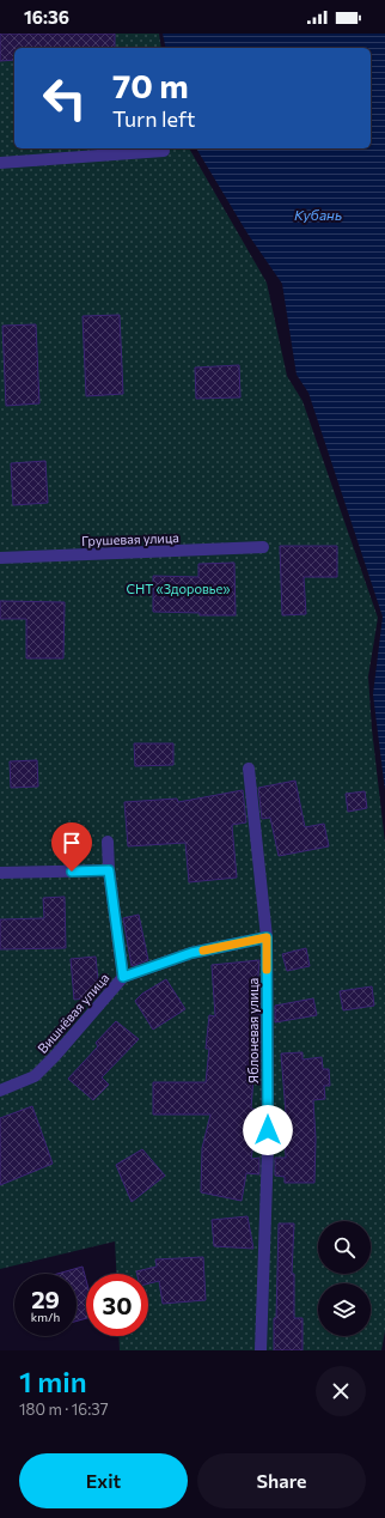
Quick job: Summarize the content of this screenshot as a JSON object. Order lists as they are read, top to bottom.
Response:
{
  "streets": {
    "street": ["Грушевая улица", "Вишнёвая улица", "Яблоневая улица"]
  },
  "water": ["Кубань"],
  "parks": ["СНТ «Здоровье»"],
  "page": {
    "status": "16:36",
    "turn": ["70 m", "Turn left"],
    "speed": "29 km/h",
    "limit": "30",
    "heading": ["1 min", "180 m · 16:37"],
    "buttons": ["Exit", "Share"]
  }
}
